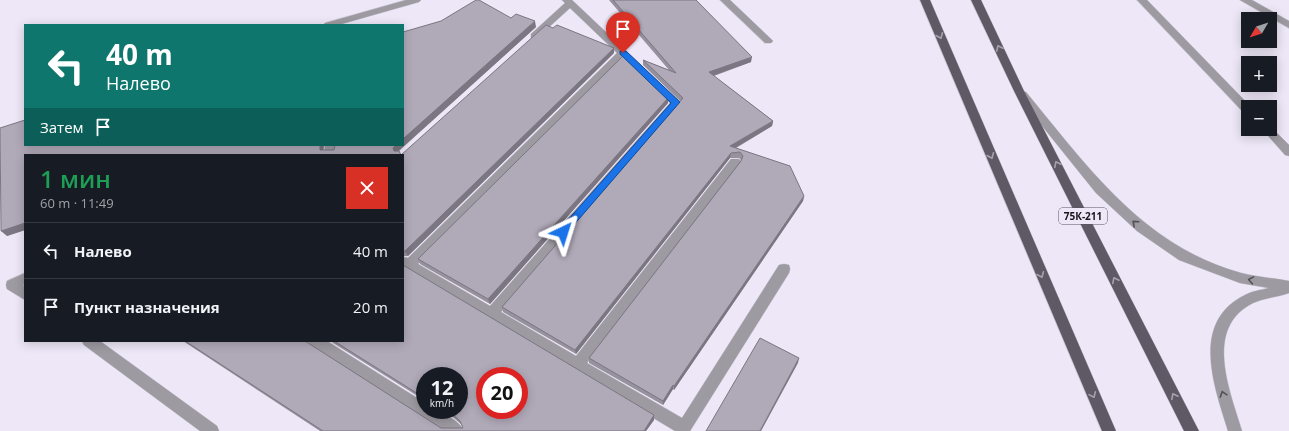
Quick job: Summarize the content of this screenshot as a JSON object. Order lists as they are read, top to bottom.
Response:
{
  "streets": {
    "main road": ["75К-211"]
  },
  "north": "bottom left",
  "page": {
    "map_buttons": ["+", "−"],
    "turn": ["40 m", "Налево"],
    "then": "Затем",
    "heading": ["1 мин", "60 m · 11:49"],
    "list": [
      {
        "name": "Налево",
        "value": "40 m"
      },
      {
        "name": "Пункт назначения",
        "value": "20 m"
      }
    ],
    "speed": "12 km/h",
    "limit": "20"
  }
}
